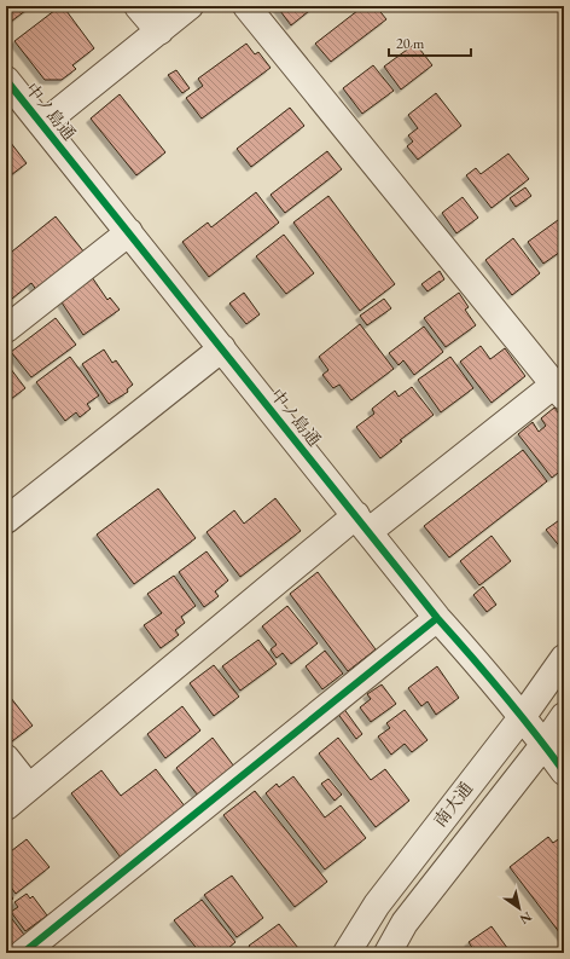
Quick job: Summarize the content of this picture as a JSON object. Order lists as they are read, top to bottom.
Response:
{
  "streets": {
    "street": ["中ノ島通", "南大通"]
  },
  "crossings": [
    ["中ノ島通", "南大通"]
  ],
  "scale_bar": "20 m",
  "north": "bottom right"
}
